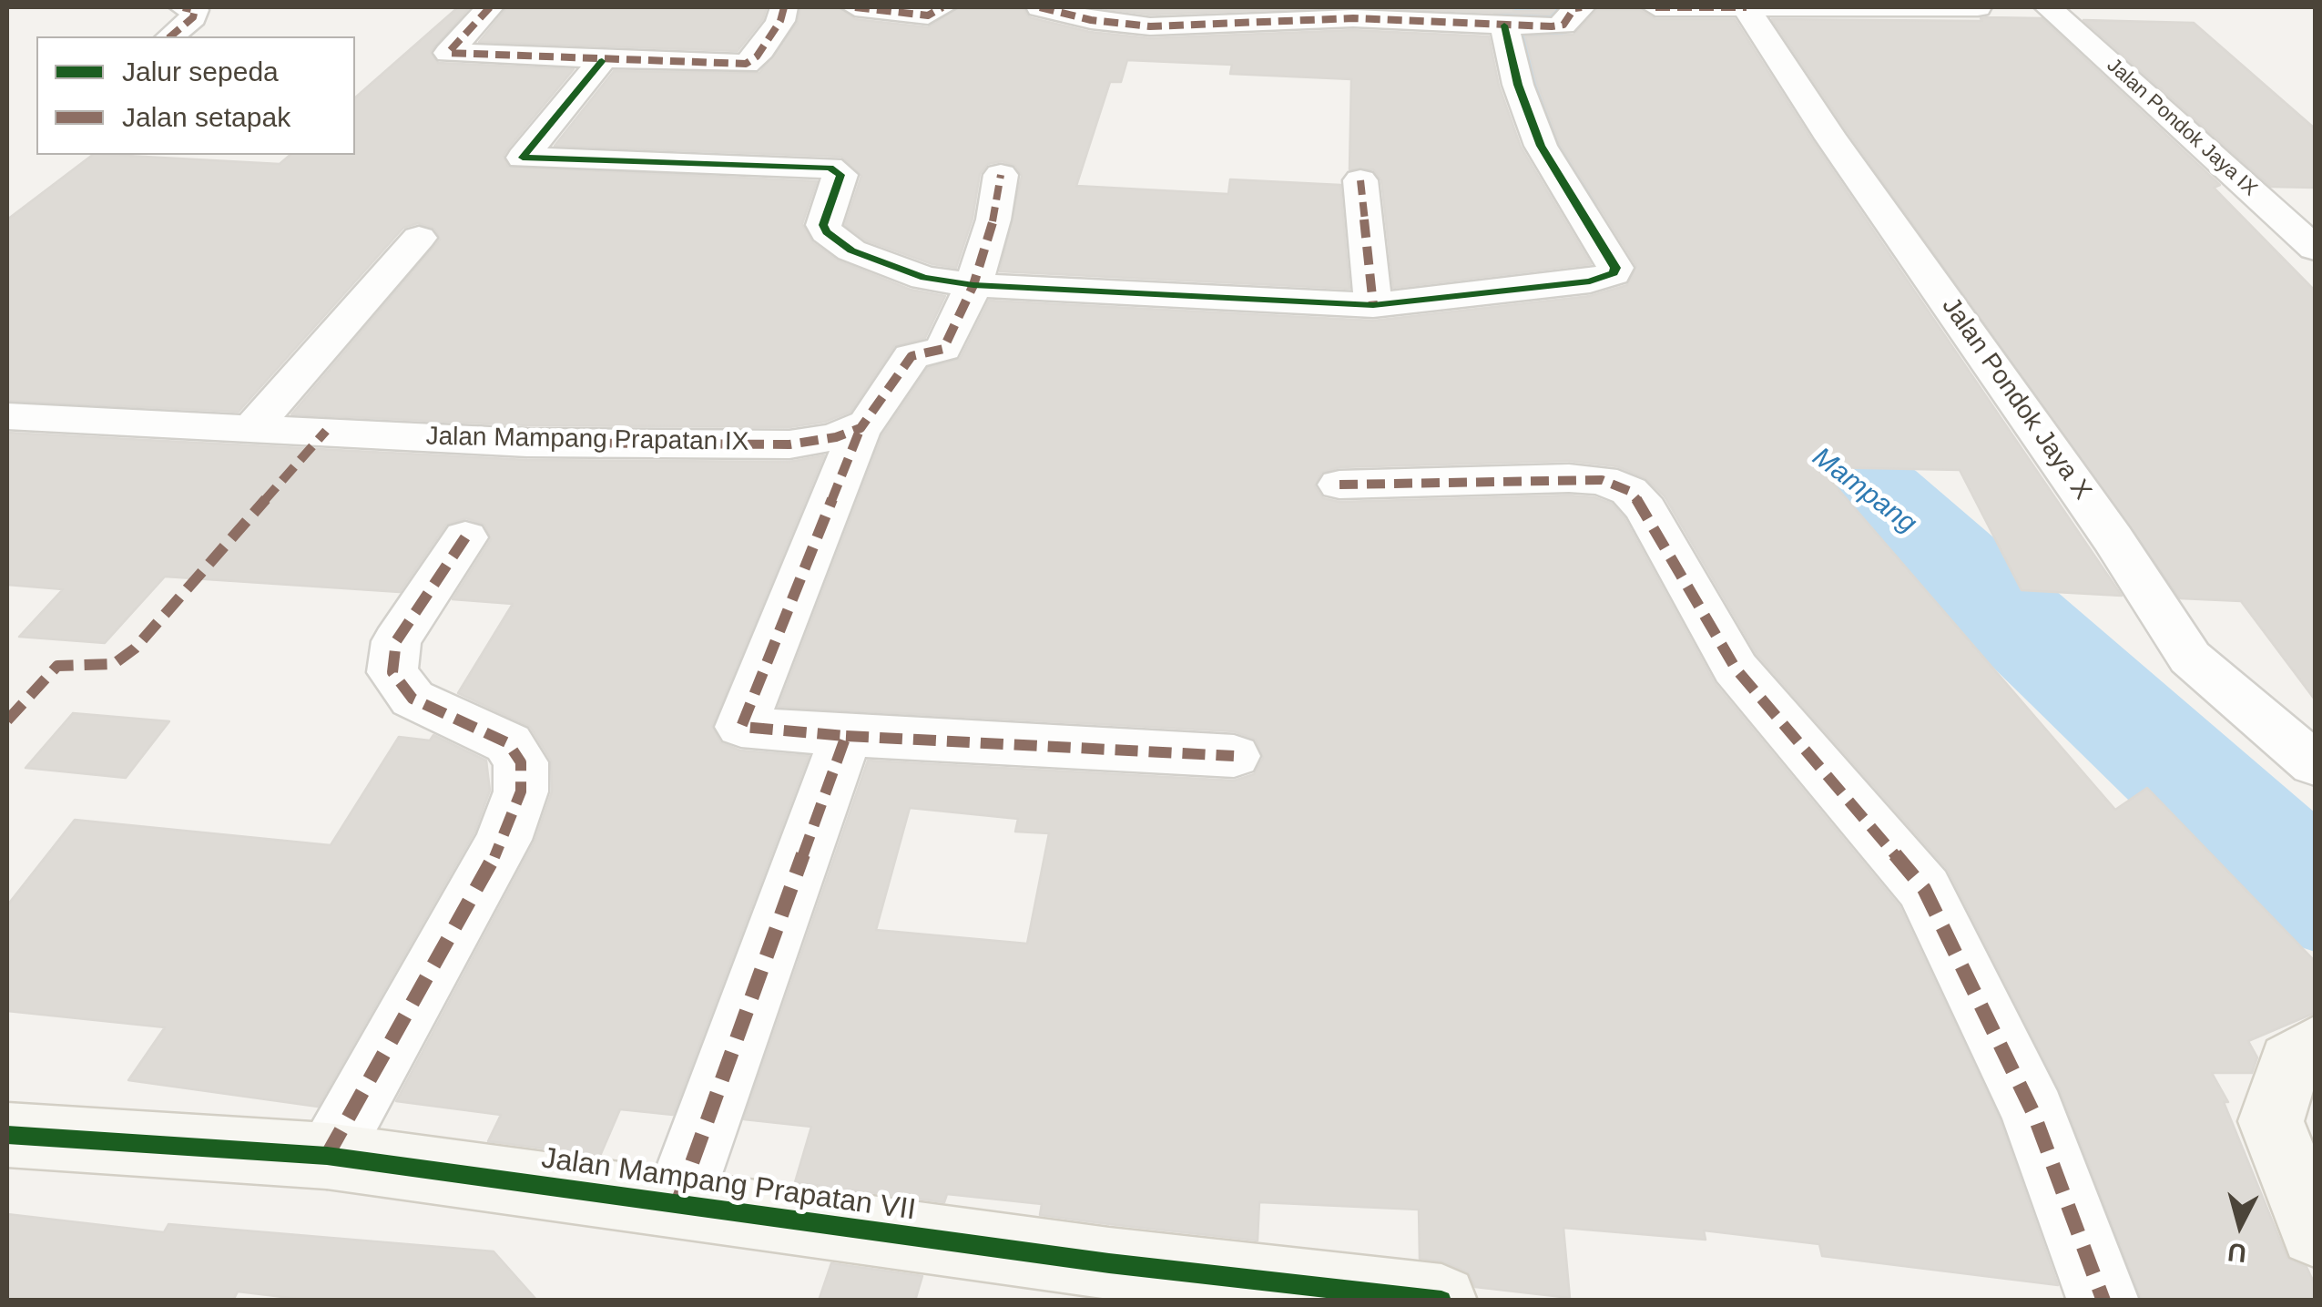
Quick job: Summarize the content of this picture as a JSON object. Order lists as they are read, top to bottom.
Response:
{
  "streets": {
    "street": [
      "Jalan Pondok Jaya IX",
      "Jalan Pondok Jaya X",
      "Jalan Mampang Prapatan IX",
      "Jalan Mampang Prapatan VII"
    ]
  },
  "water": ["Mampang"],
  "legend": ["Jalur sepeda", "Jalan setapak"],
  "north": "bottom"
}
